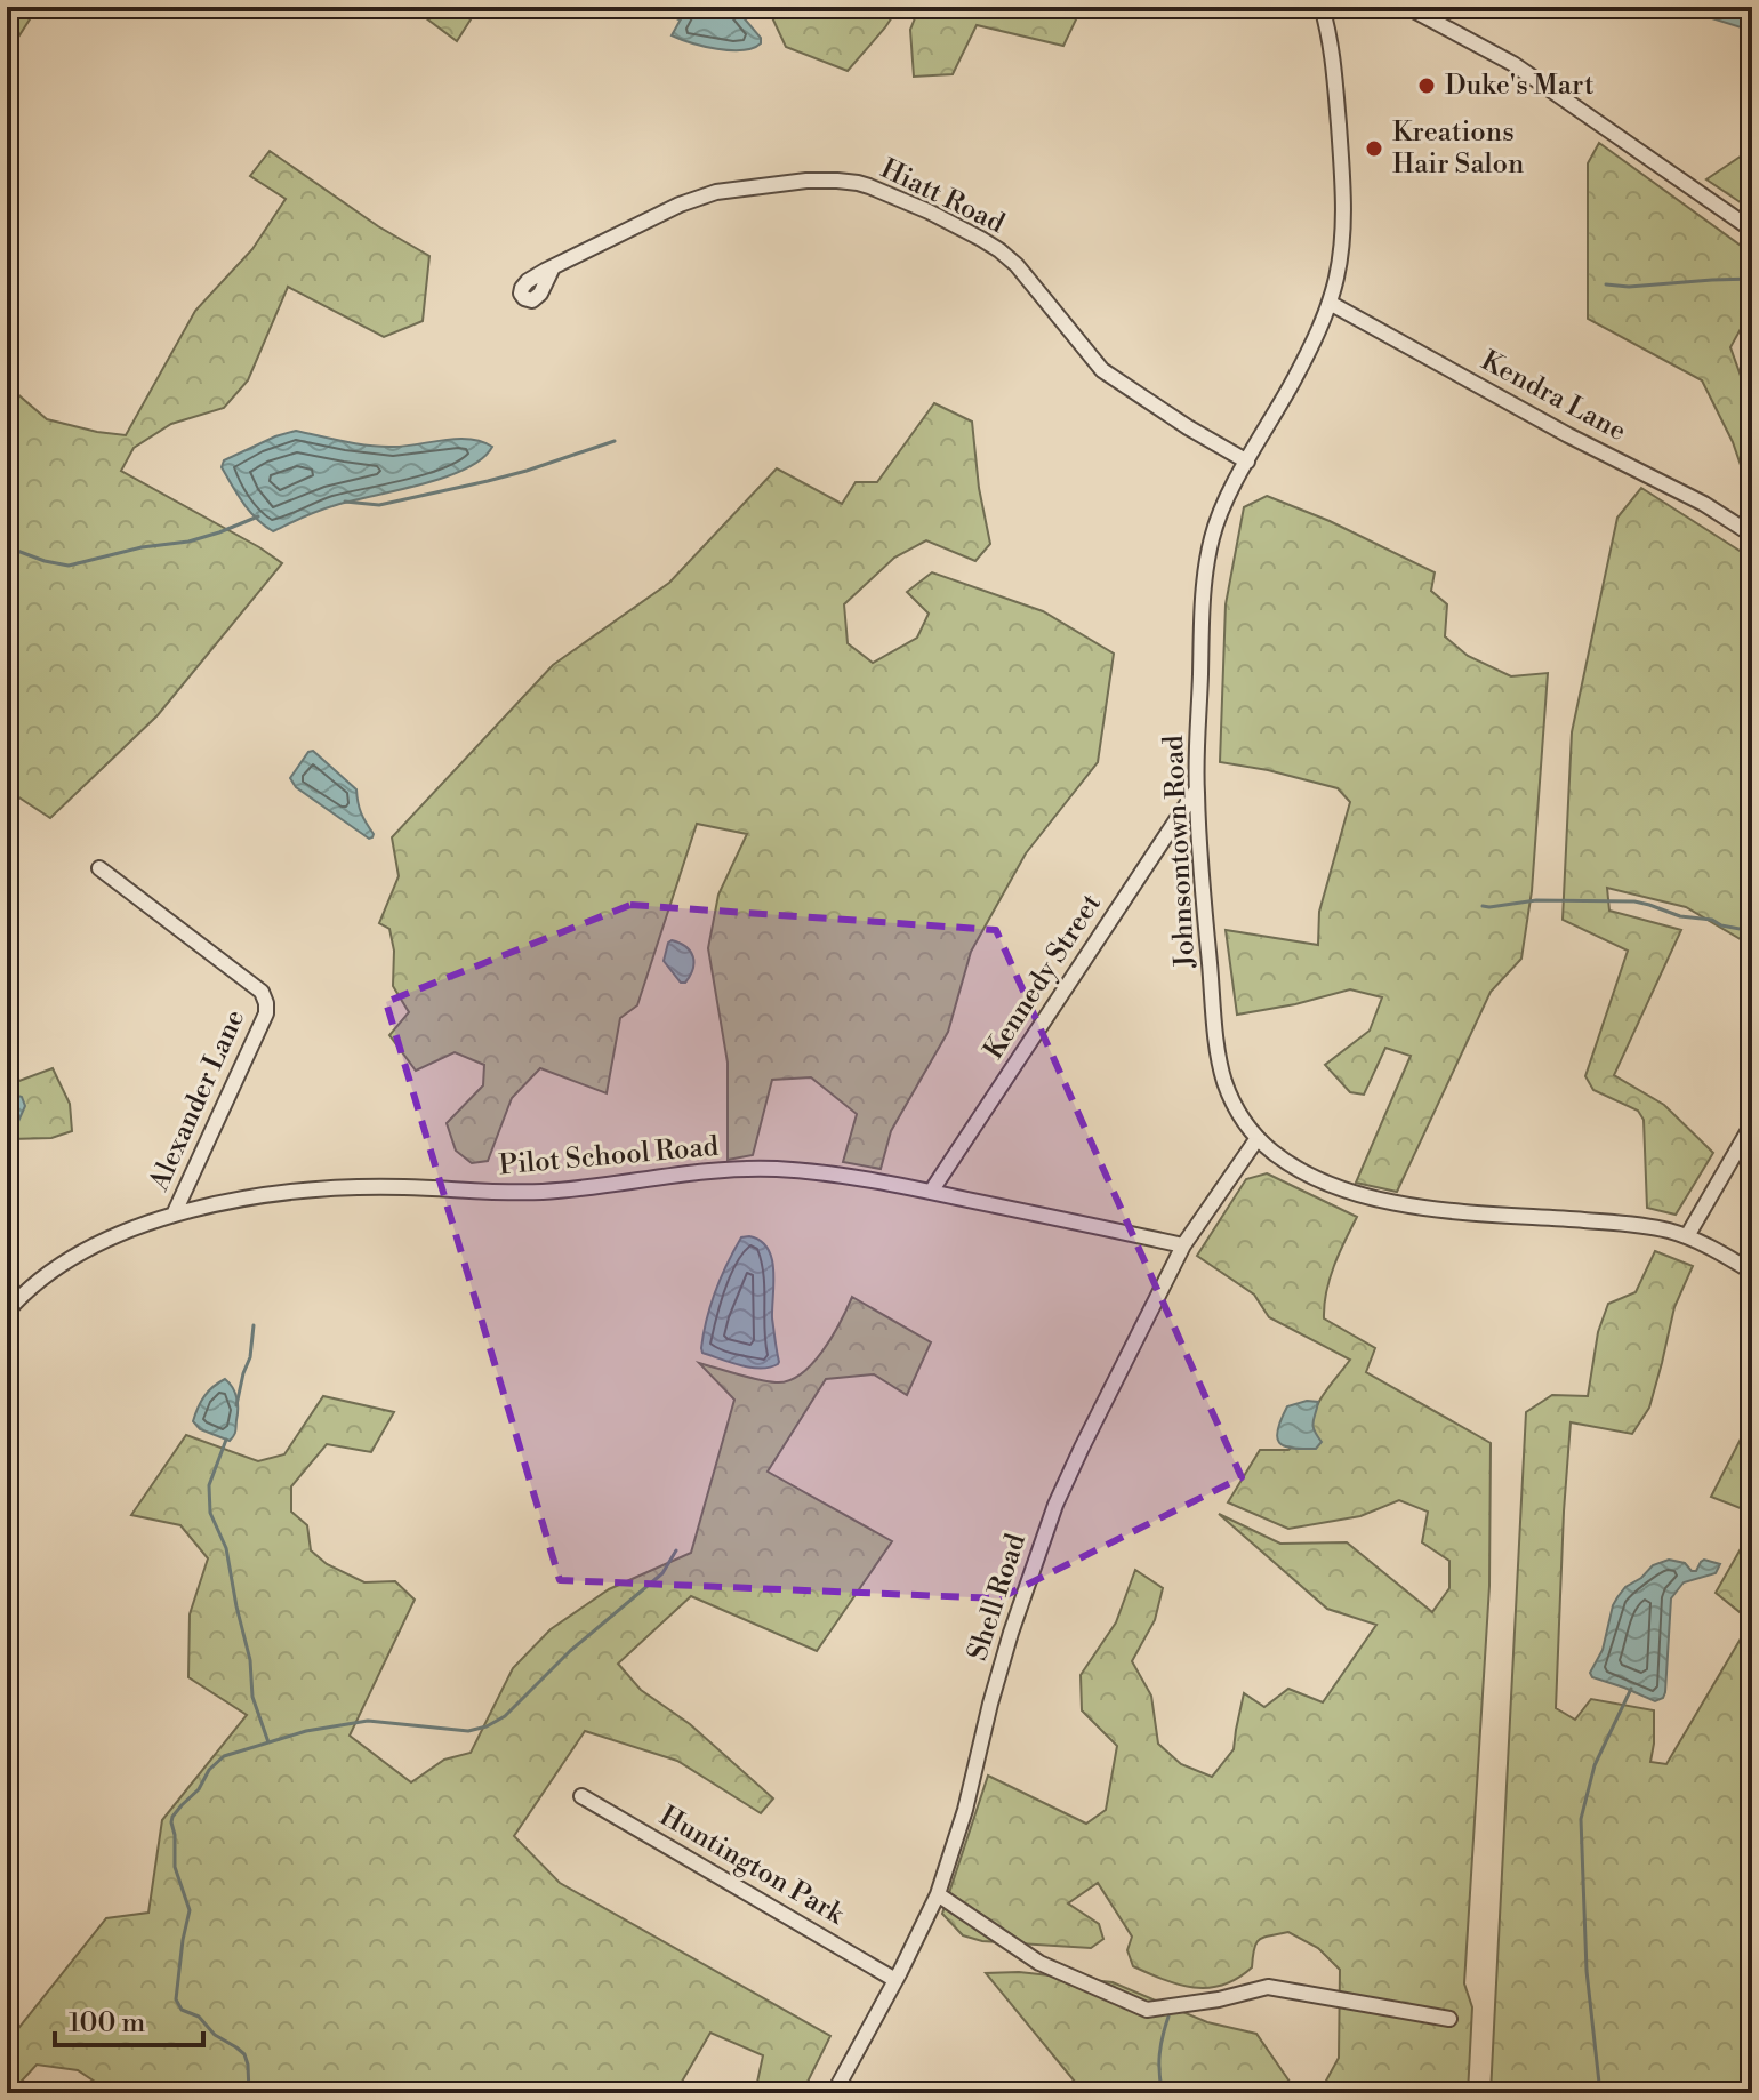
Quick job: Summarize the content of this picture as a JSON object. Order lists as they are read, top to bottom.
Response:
{
  "streets": {
    "street": [
      "Hiatt Road",
      "Kendra Lane",
      "Johnsontown Road",
      "Kennedy Street",
      "Alexander Lane",
      "Pilot School Road",
      "Shell Road",
      "Huntington Park"
    ]
  },
  "crossings": [
    ["Hiatt Road", "Johnsontown Road"],
    ["Kendra Lane", "Johnsontown Road"],
    ["Johnsontown Road", "Kennedy Street"],
    ["Johnsontown Road", "Shell Road"],
    ["Kennedy Street", "Pilot School Road"],
    ["Alexander Lane", "Pilot School Road"],
    ["Pilot School Road", "Shell Road"],
    ["Shell Road", "Huntington Park"]
  ],
  "places": ["Duke's Mart", "Kreations Hair Salon"],
  "scale_bar": "100 m"
}
